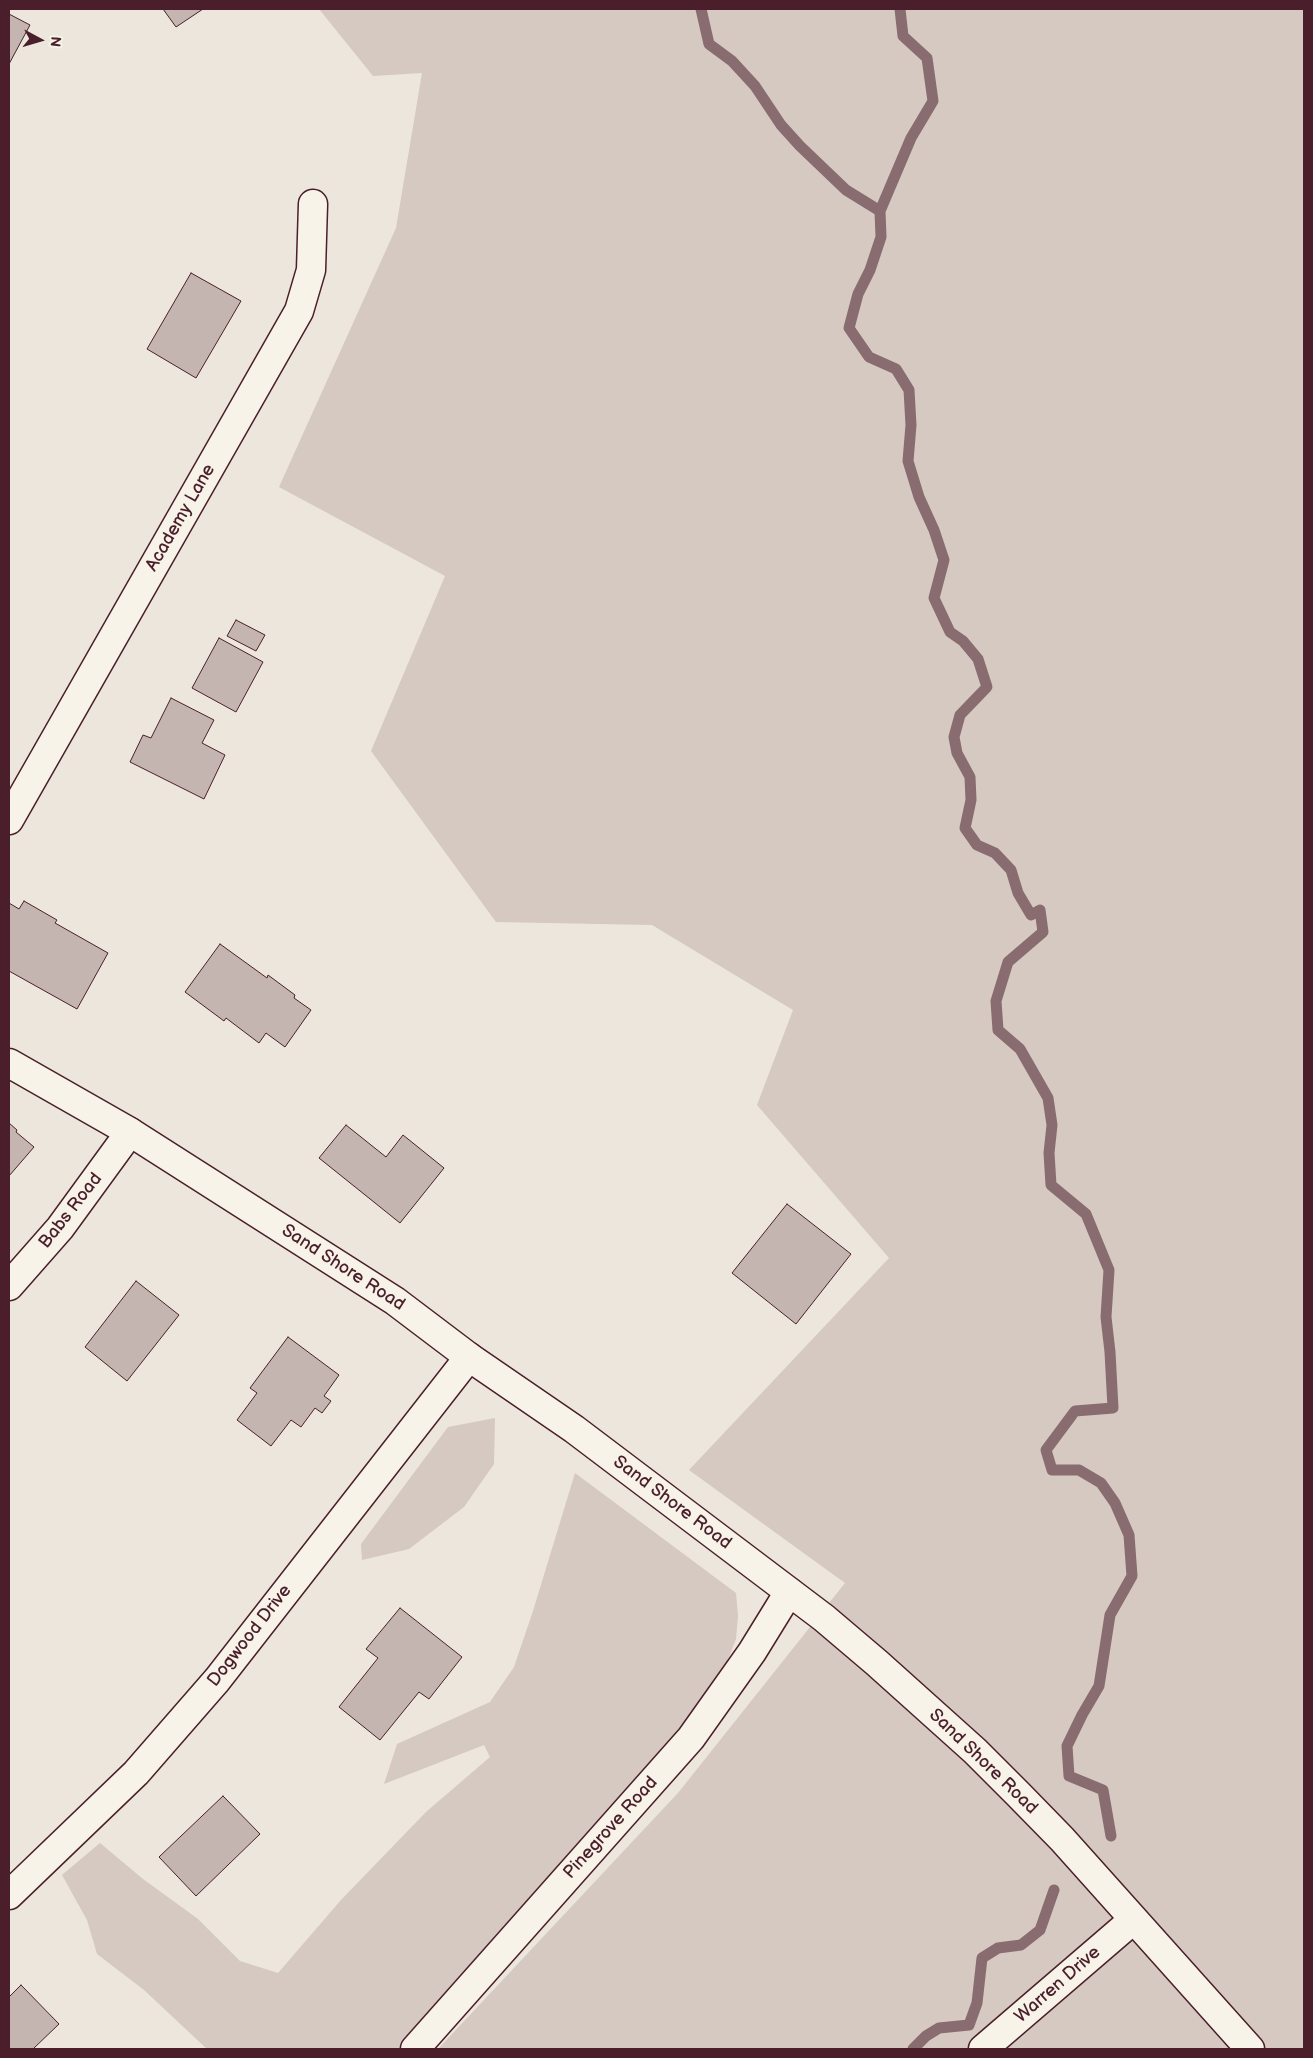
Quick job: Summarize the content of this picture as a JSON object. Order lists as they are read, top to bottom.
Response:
{
  "streets": {
    "street": [
      "Academy Lane",
      "Babs Road",
      "Sand Shore Road",
      "Dogwood Drive",
      "Pinegrove Road",
      "Warren Drive"
    ]
  },
  "crossings": [
    ["Babs Road", "Sand Shore Road"],
    ["Sand Shore Road", "Dogwood Drive"],
    ["Sand Shore Road", "Pinegrove Road"],
    ["Sand Shore Road", "Warren Drive"]
  ],
  "north": "right"
}
